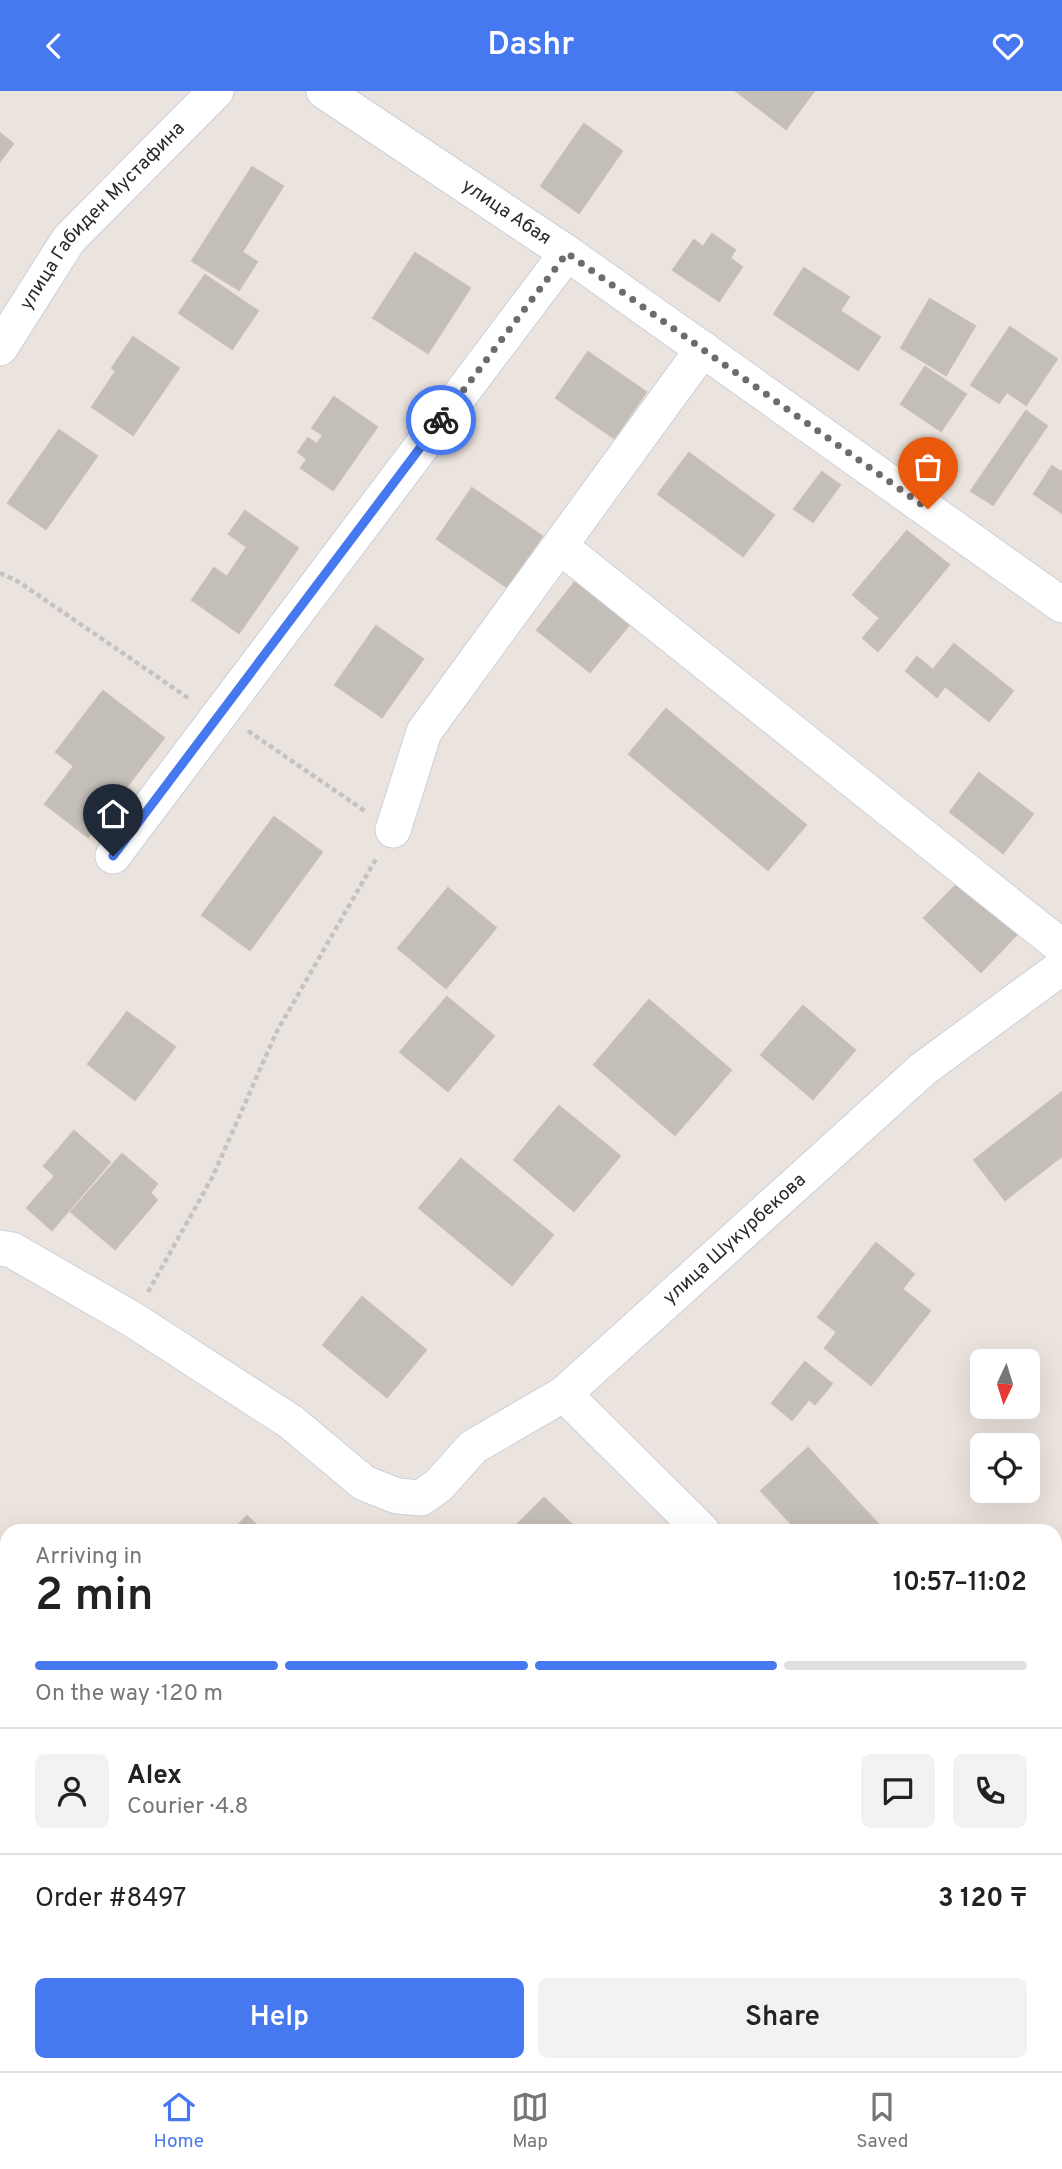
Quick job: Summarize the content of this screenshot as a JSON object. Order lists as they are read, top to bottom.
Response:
{
  "streets": {
    "street": ["улица Абая", "улица Габиден Мустафина", "улица Шукурбекова"]
  },
  "north": "bottom",
  "page": {
    "header": "Dashr",
    "heading": ["2 min", "Arriving in", "10:57–11:02"],
    "panel": [
      "Alex",
      "Courier · 4.8",
      "Order #8497",
      "3 120 ₸"
    ],
    "bar": "On the way · 120 m",
    "buttons": ["Help", "Share"],
    "tabs": ["Home", "Map", "Saved"]
  }
}
